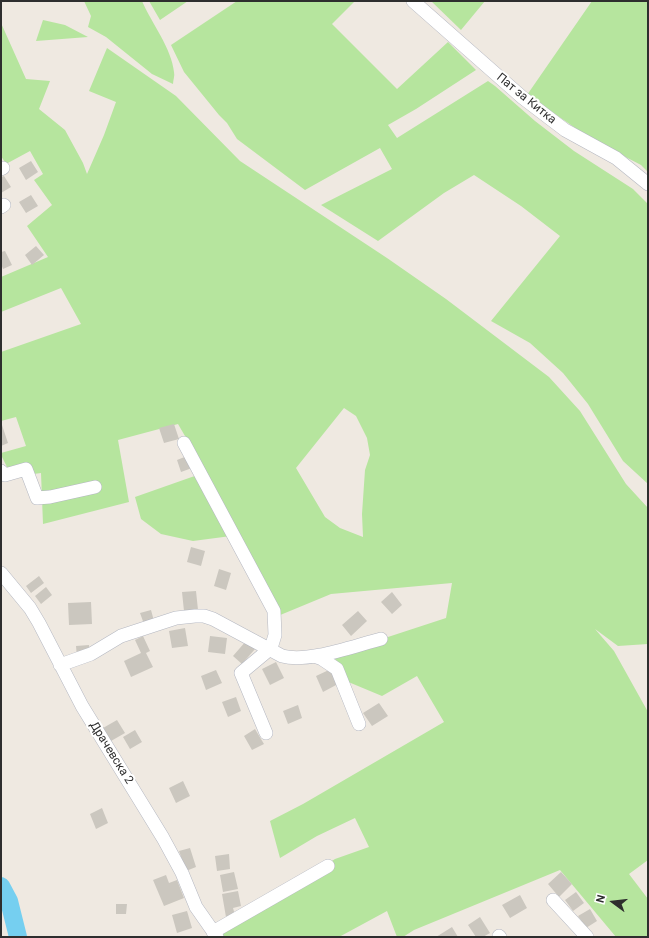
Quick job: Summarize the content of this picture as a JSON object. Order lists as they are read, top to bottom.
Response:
{
  "streets": {
    "street": ["Пат за Китка", "Драчевска 2"]
  },
  "north": "left"
}
